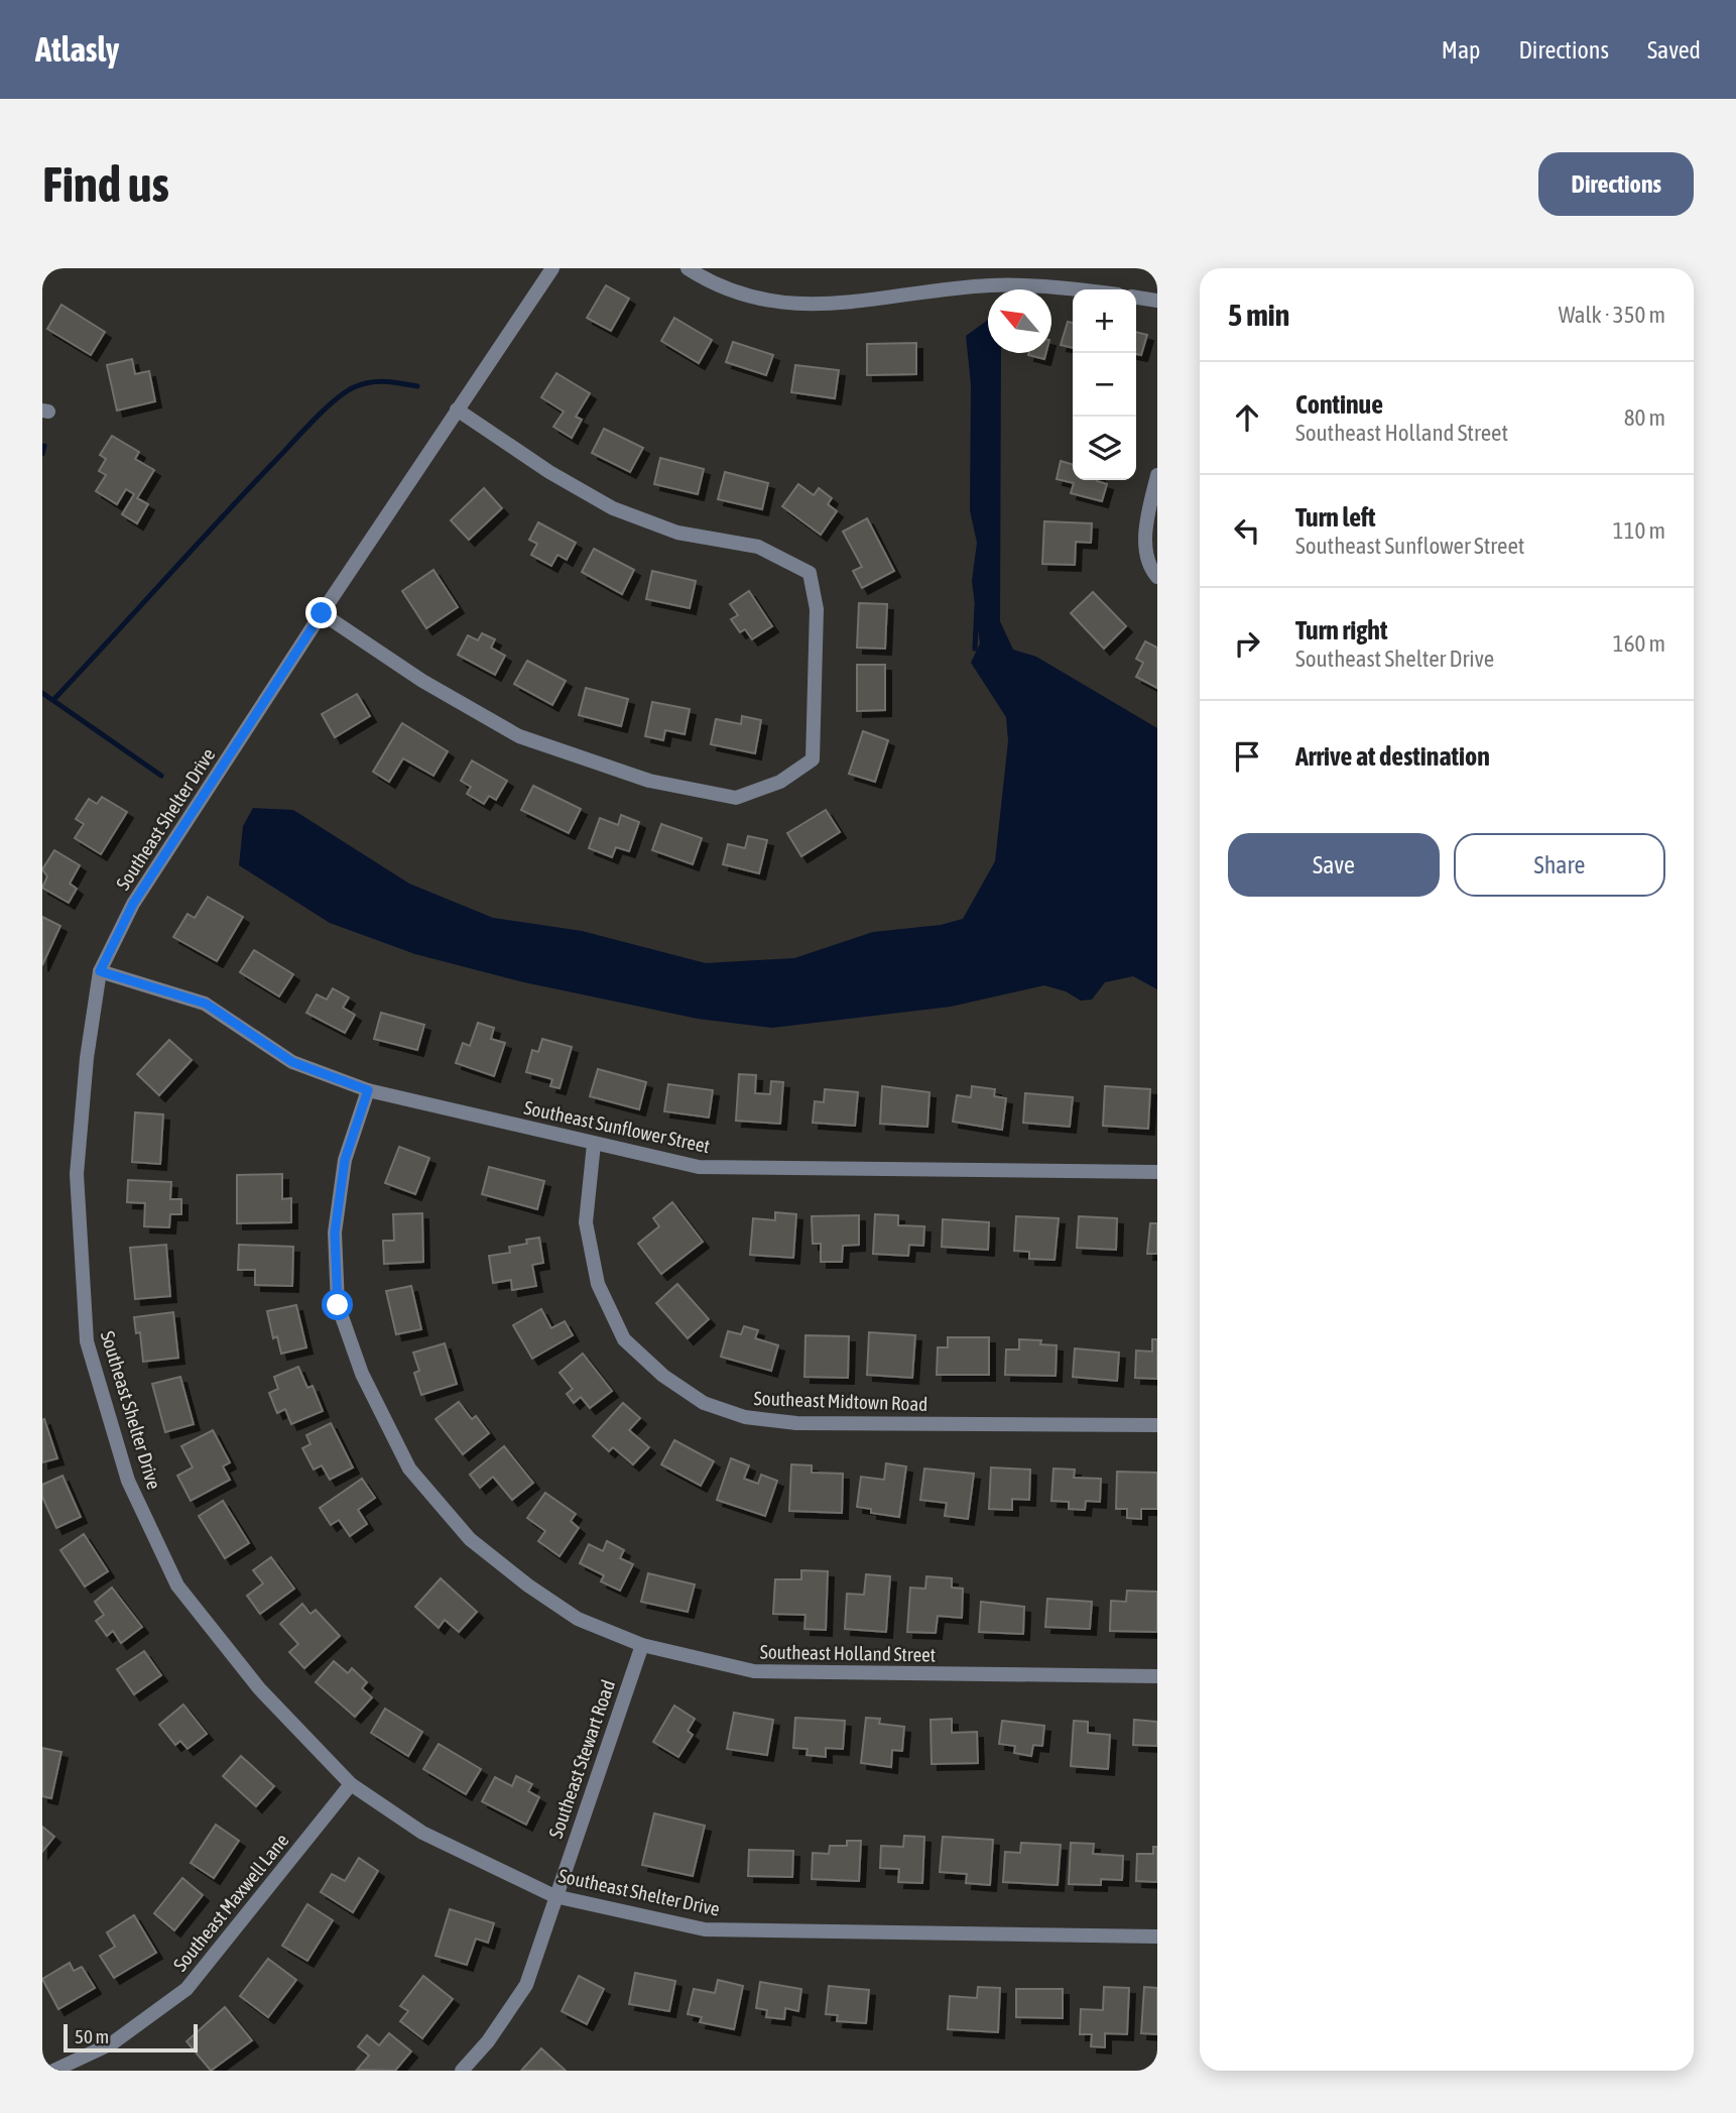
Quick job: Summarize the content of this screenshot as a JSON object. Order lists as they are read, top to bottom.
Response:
{
  "streets": {
    "street": [
      "Southeast Shelter Drive",
      "Southeast Sunflower Street",
      "Southeast Midtown Road",
      "Southeast Holland Street",
      "Southeast Stewart Road",
      "Southeast Maxwell Lane"
    ]
  },
  "crossings": [
    ["Southeast Shelter Drive", "Southeast Sunflower Street"],
    ["Southeast Shelter Drive", "Southeast Stewart Road"],
    ["Southeast Shelter Drive", "Southeast Maxwell Lane"],
    ["Southeast Sunflower Street", "Southeast Midtown Road"],
    ["Southeast Sunflower Street", "Southeast Holland Street"],
    ["Southeast Holland Street", "Southeast Stewart Road"]
  ],
  "scale_bar": "50 m",
  "north": "top left",
  "page": {
    "header": "Atlasly",
    "nav": ["Map", "Directions", "Saved"],
    "buttons": [
      "Directions",
      ["Save", "Share"]
    ],
    "title": "Find us",
    "heading": ["5 min", "Walk · 350 m"],
    "map_buttons": ["+", "−"],
    "list": [
      ["Continue", "Southeast Holland Street", "80 m"],
      ["Turn left", "Southeast Sunflower Street", "110 m"],
      ["Turn right", "Southeast Shelter Drive", "160 m"],
      "Arrive at destination"
    ],
    "scale": "50 m"
  }
}
